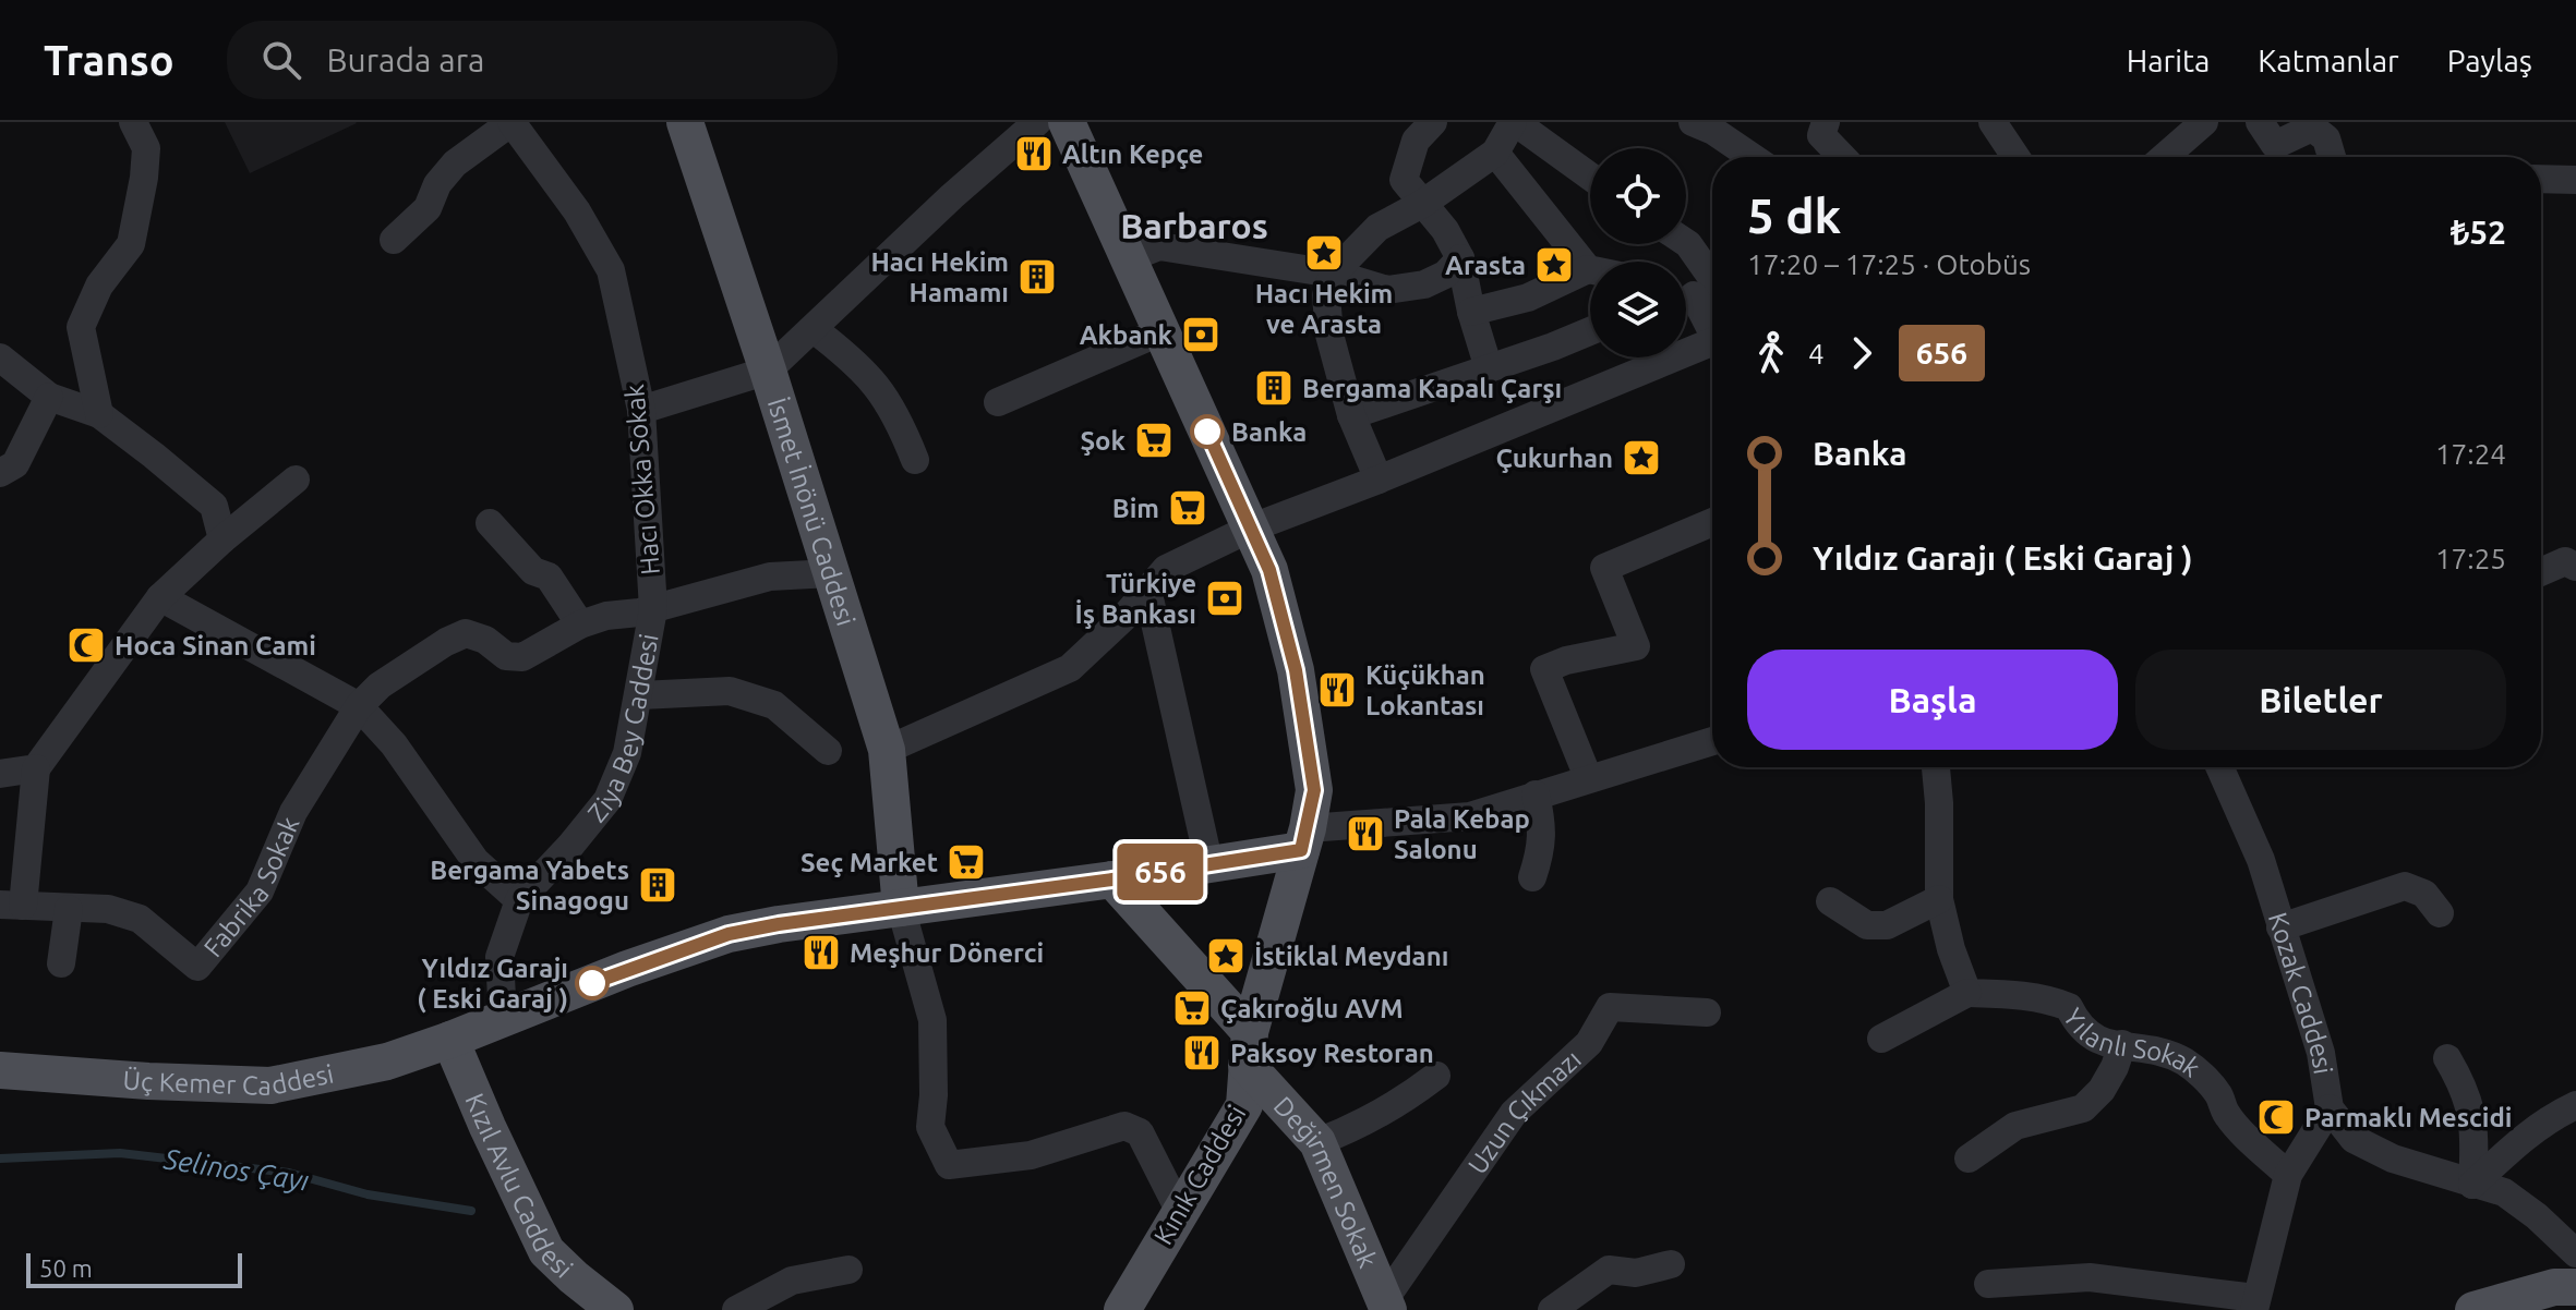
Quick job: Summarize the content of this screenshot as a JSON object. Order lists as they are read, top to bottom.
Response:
{
  "streets": {
    "main road": [
      "İsmet İnönü Caddesi",
      "Üç Kemer Caddesi",
      "Kınık Caddesi",
      "Kızıl Avlu Caddesi",
      "Değirmen Sokak"
    ],
    "street": [
      "Hacı Okka Sokak",
      "Ziya Bey Caddesi",
      "Fabrika Sokak",
      "Kozak Caddesi",
      "Yılanlı Sokak",
      "Uzun Çıkmazı"
    ]
  },
  "crossings": [
    ["Hacı Okka Sokak", "Ziya Bey Caddesi"],
    ["İsmet İnönü Caddesi", "Üç Kemer Caddesi"],
    ["Ziya Bey Caddesi", "Üç Kemer Caddesi"],
    ["Üç Kemer Caddesi", "Kınık Caddesi"],
    ["Üç Kemer Caddesi", "Kızıl Avlu Caddesi"],
    ["Uzun Çıkmazı", "Değirmen Sokak"],
    ["Kınık Caddesi", "Değirmen Sokak"]
  ],
  "districts": ["Barbaros"],
  "water": ["Selinos Çayı"],
  "places": {
    "restaurant": [
      "Altın Kepçe",
      "Küçükhan Lokantası",
      "Pala Kebap Salonu",
      "Meşhur Dönerci",
      "Paksoy Restoran"
    ],
    "place": [
      "Hacı Hekim ve Arasta",
      "Arasta",
      "Çukurhan",
      "İstiklal Meydanı"
    ],
    "building": ["Hacı Hekim Hamamı", "Bergama Kapalı Çarşı", "Bergama Yabets Sinagogu"],
    "bank": ["Akbank", "Türkiye İş Bankası"],
    "other": ["Banka", "Yıldız Garajı ( Eski Garaj )"],
    "supermarket": [
      "Şok",
      "Bim",
      "Seç Market",
      "Çakıroğlu AVM"
    ],
    "mosque": ["Hoca Sinan Cami", "Parmaklı Mescidi"]
  },
  "lines": ["bus line 656"],
  "scale_bar": "50 m",
  "page": {
    "header": "Transo",
    "search": "Burada ara",
    "nav": ["Harita", "Katmanlar", "Paylaş"],
    "on_map": "656",
    "heading": ["5 dk", "17:20 – 17:25 · Otobüs", "₺52"],
    "legs": ["4", "656"],
    "list": [
      {
        "name": "Banka",
        "value": "17:24"
      },
      {
        "name": "Yıldız Garajı ( Eski Garaj )",
        "value": "17:25"
      }
    ],
    "buttons": ["Başla", "Biletler"],
    "scale": "50 m"
  }
}
